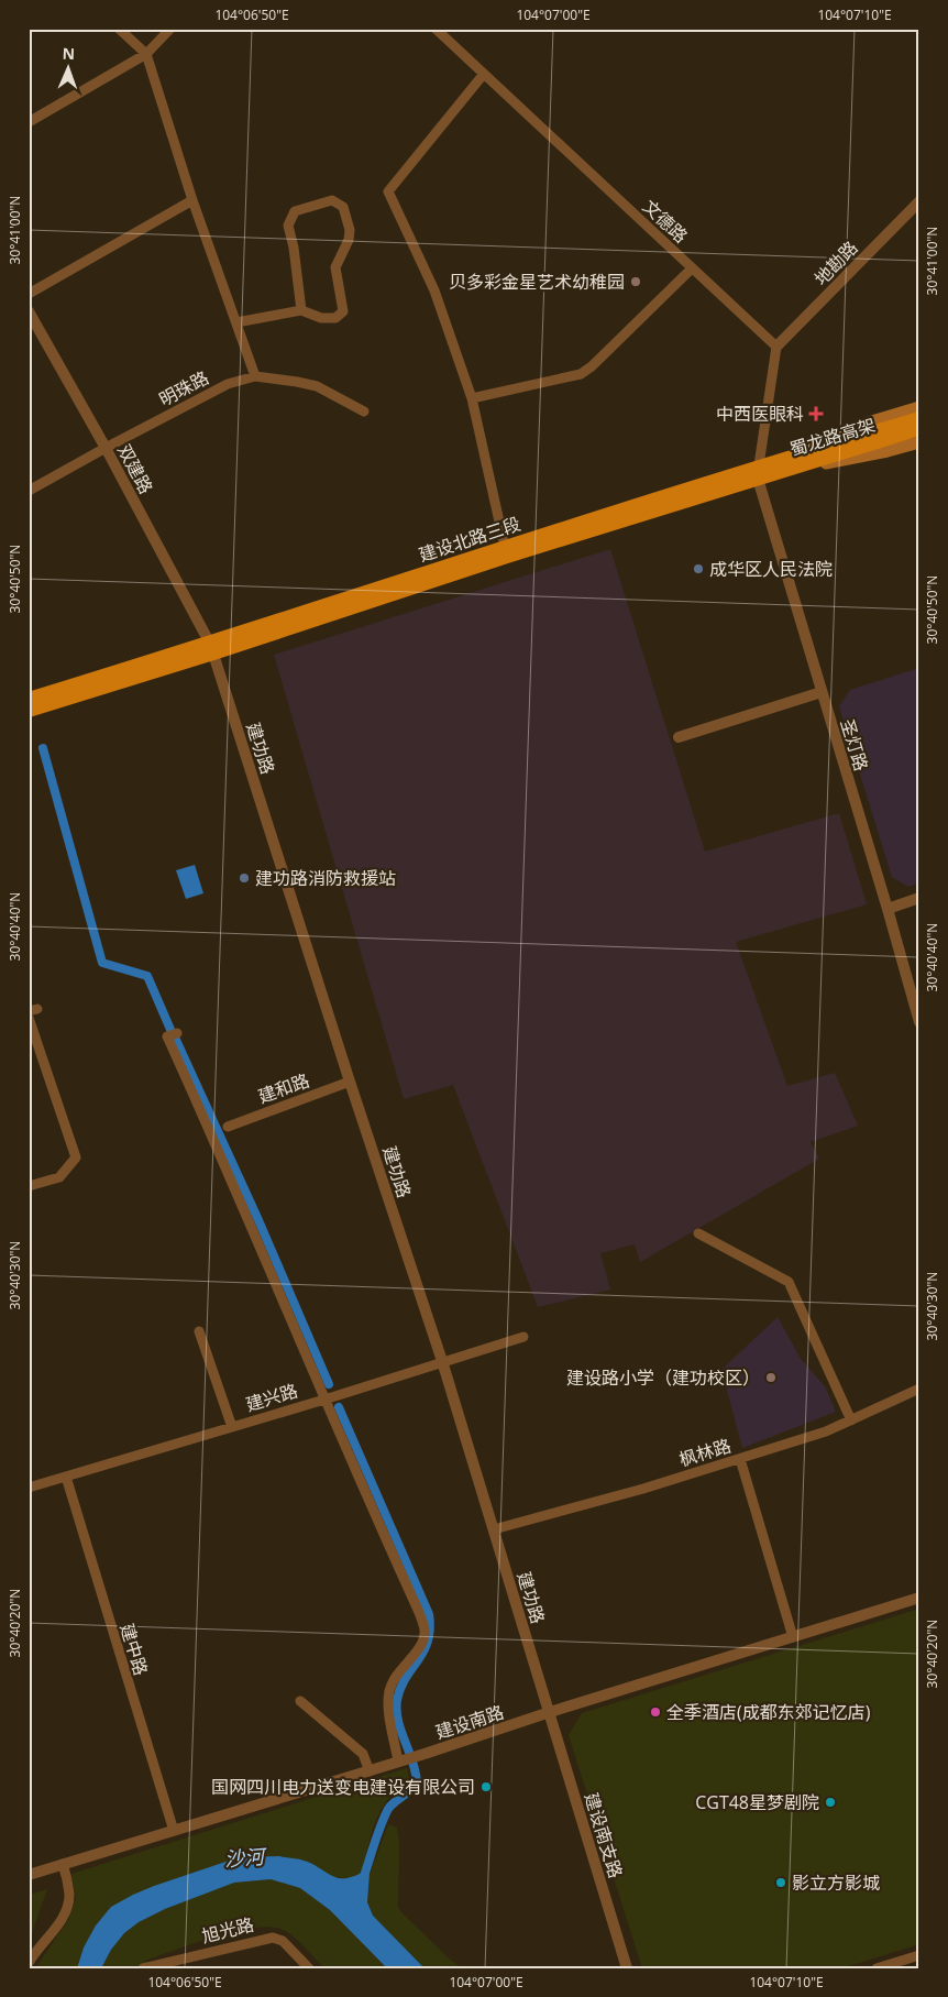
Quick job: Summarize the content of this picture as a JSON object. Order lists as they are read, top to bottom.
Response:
{
  "streets": {
    "main road": ["蜀龙路高架", "建设北路三段"],
    "street": [
      "文德路",
      "地勘路",
      "明珠路",
      "双建路",
      "圣灯路",
      "建功路",
      "建和路",
      "建兴路",
      "枫林路",
      "建中路",
      "建设南路",
      "建设南支路",
      "旭光路"
    ]
  },
  "crossings": [
    ["文德路", "地勘路"],
    ["明珠路", "双建路"],
    ["蜀龙路高架", "建设北路三段"],
    ["蜀龙路高架", "圣灯路"],
    ["双建路", "建设北路三段"],
    ["双建路", "建功路"],
    ["建设北路三段", "圣灯路"],
    ["建设北路三段", "建功路"],
    ["建功路", "建和路"],
    ["建功路", "建兴路"],
    ["建功路", "枫林路"],
    ["建功路", "建设南路"],
    ["建功路", "建设南支路"],
    ["建兴路", "建中路"],
    ["建中路", "建设南路"],
    ["建设南路", "建设南支路"]
  ],
  "water": ["沙河"],
  "places": {
    "other": [
      "贝多彩金星艺术幼稚园",
      "成华区人民法院",
      "建功路消防救援站",
      "建设路小学（建功校区）",
      "全季酒店(成都东郊记忆店)",
      "国网四川电力送变电建设有限公司",
      "CGT48星梦剧院",
      "影立方影城"
    ],
    "health": ["中西医眼科"]
  },
  "north": "top",
  "coordinates": [
    "104°06'50\"E",
    "104°07'00\"E",
    "104°07'10\"E",
    "30°41'00\"N",
    "30°40'50\"N",
    "30°40'40\"N",
    "30°40'30\"N",
    "30°40'20\"N"
  ]
}
